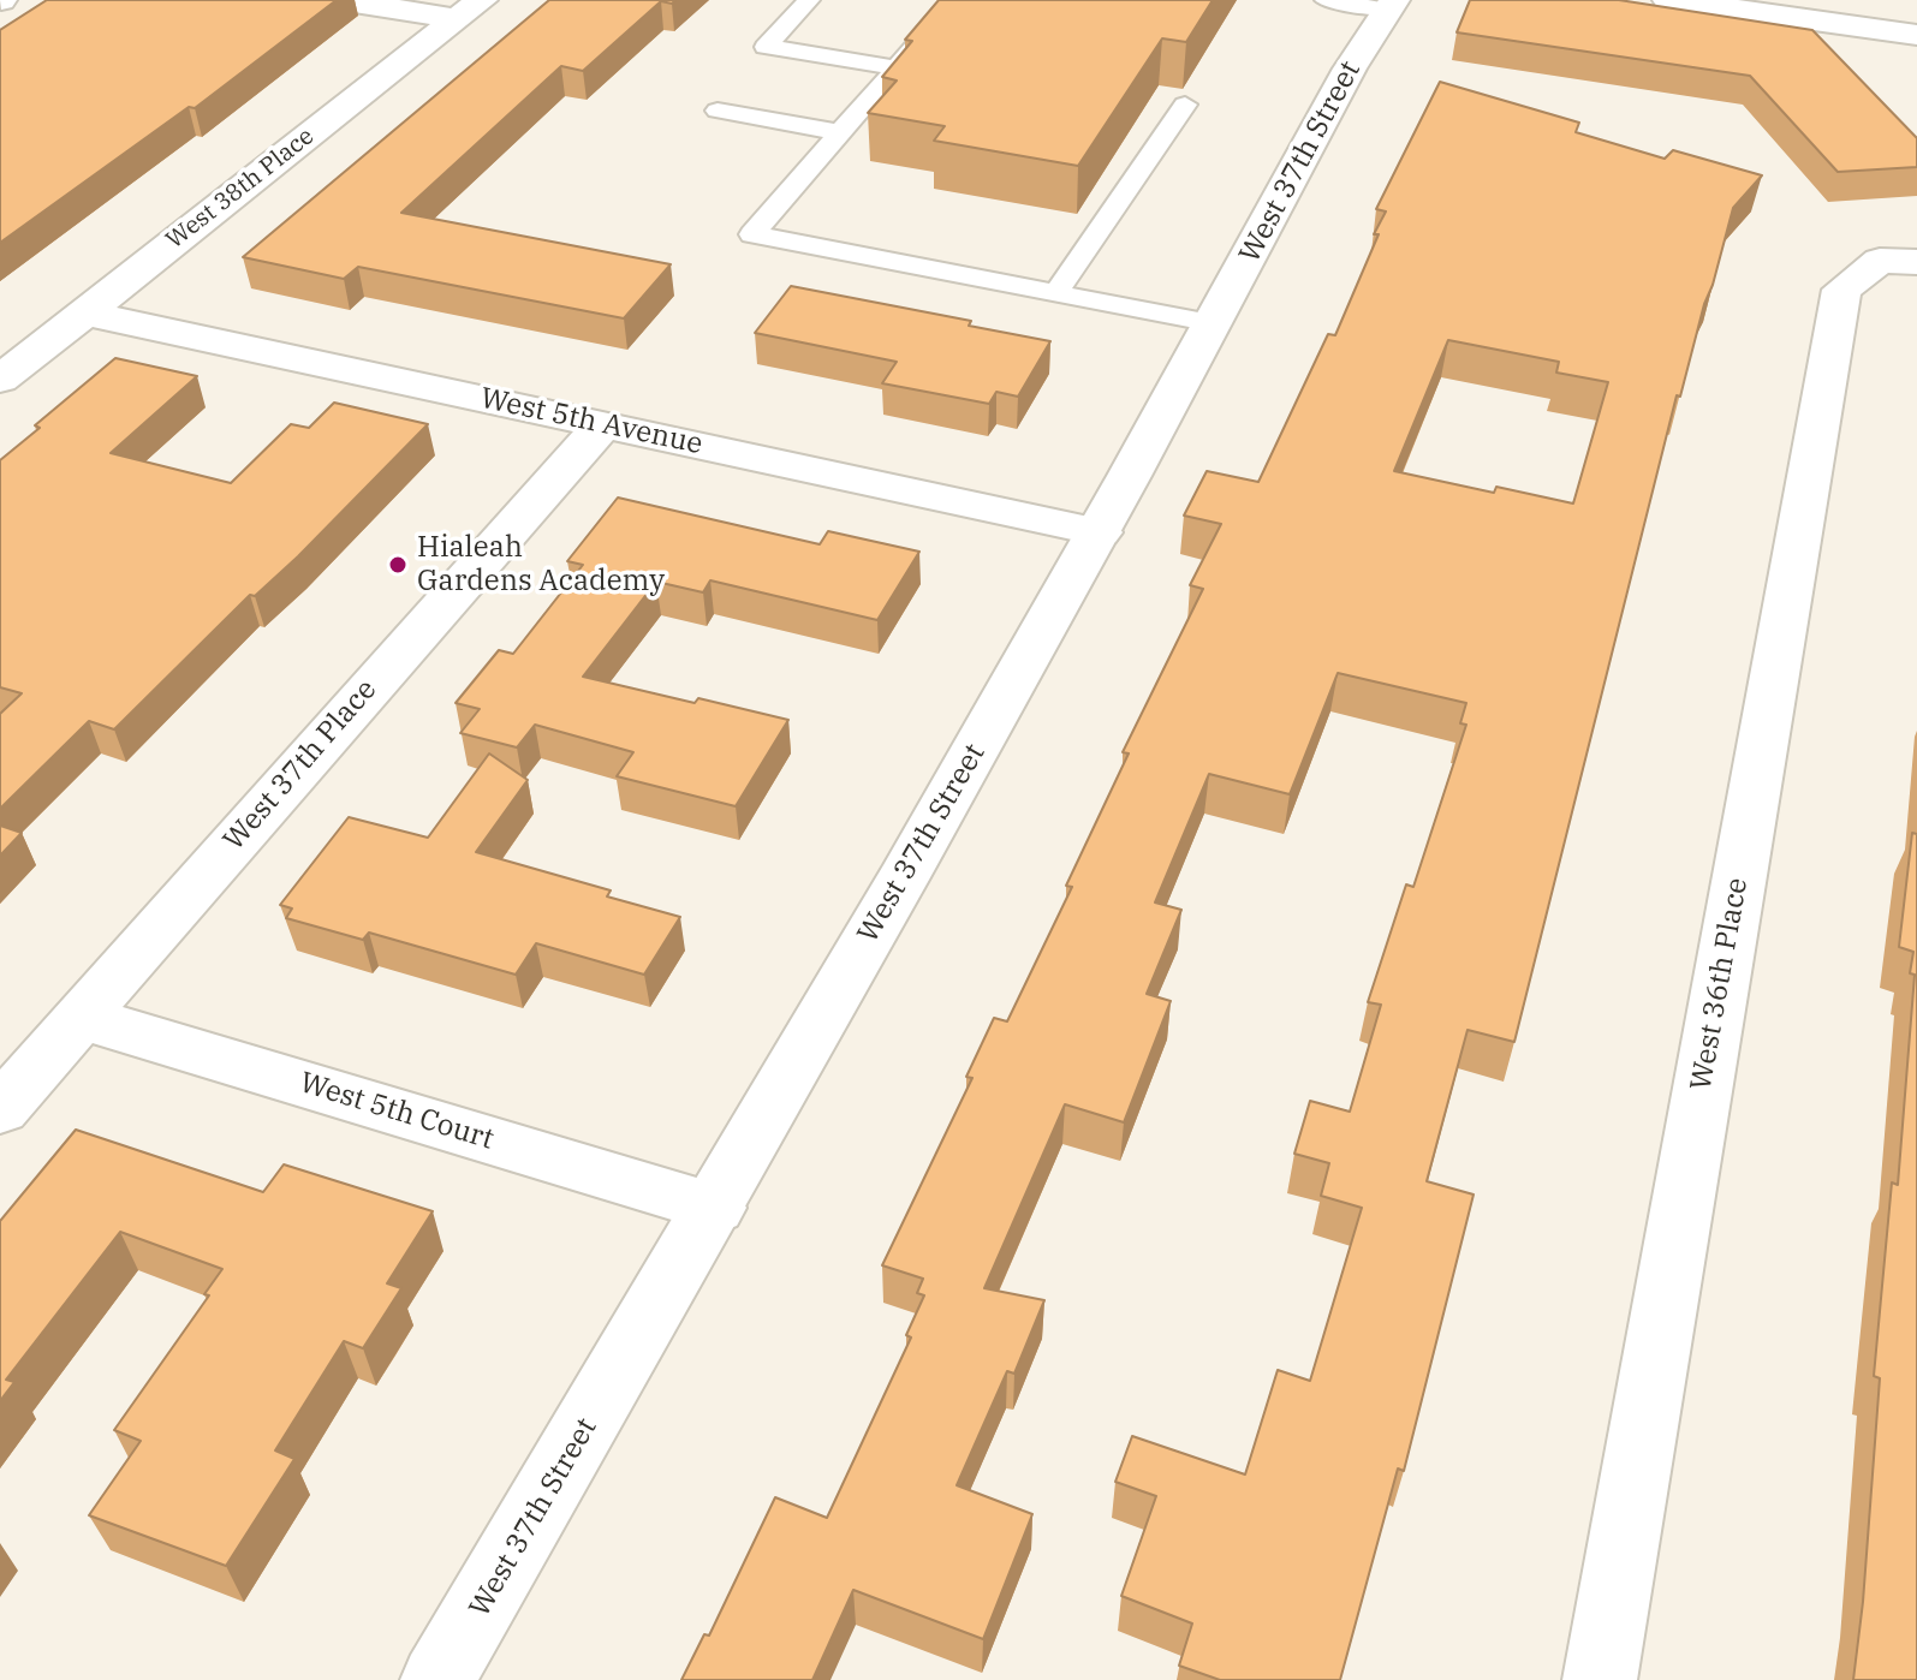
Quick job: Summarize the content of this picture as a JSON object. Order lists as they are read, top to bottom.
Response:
{
  "streets": {
    "street": [
      "West 37th Street",
      "West 38th Place",
      "West 5th Avenue",
      "West 37th Place",
      "West 36th Place",
      "West 5th Court"
    ]
  },
  "crossings": [
    ["West 37th Street", "West 5th Avenue"],
    ["West 37th Street", "West 5th Court"],
    ["West 38th Place", "West 5th Avenue"],
    ["West 5th Avenue", "West 37th Place"],
    ["West 37th Place", "West 5th Court"]
  ],
  "places": ["Hialeah Gardens Academy"]
}
